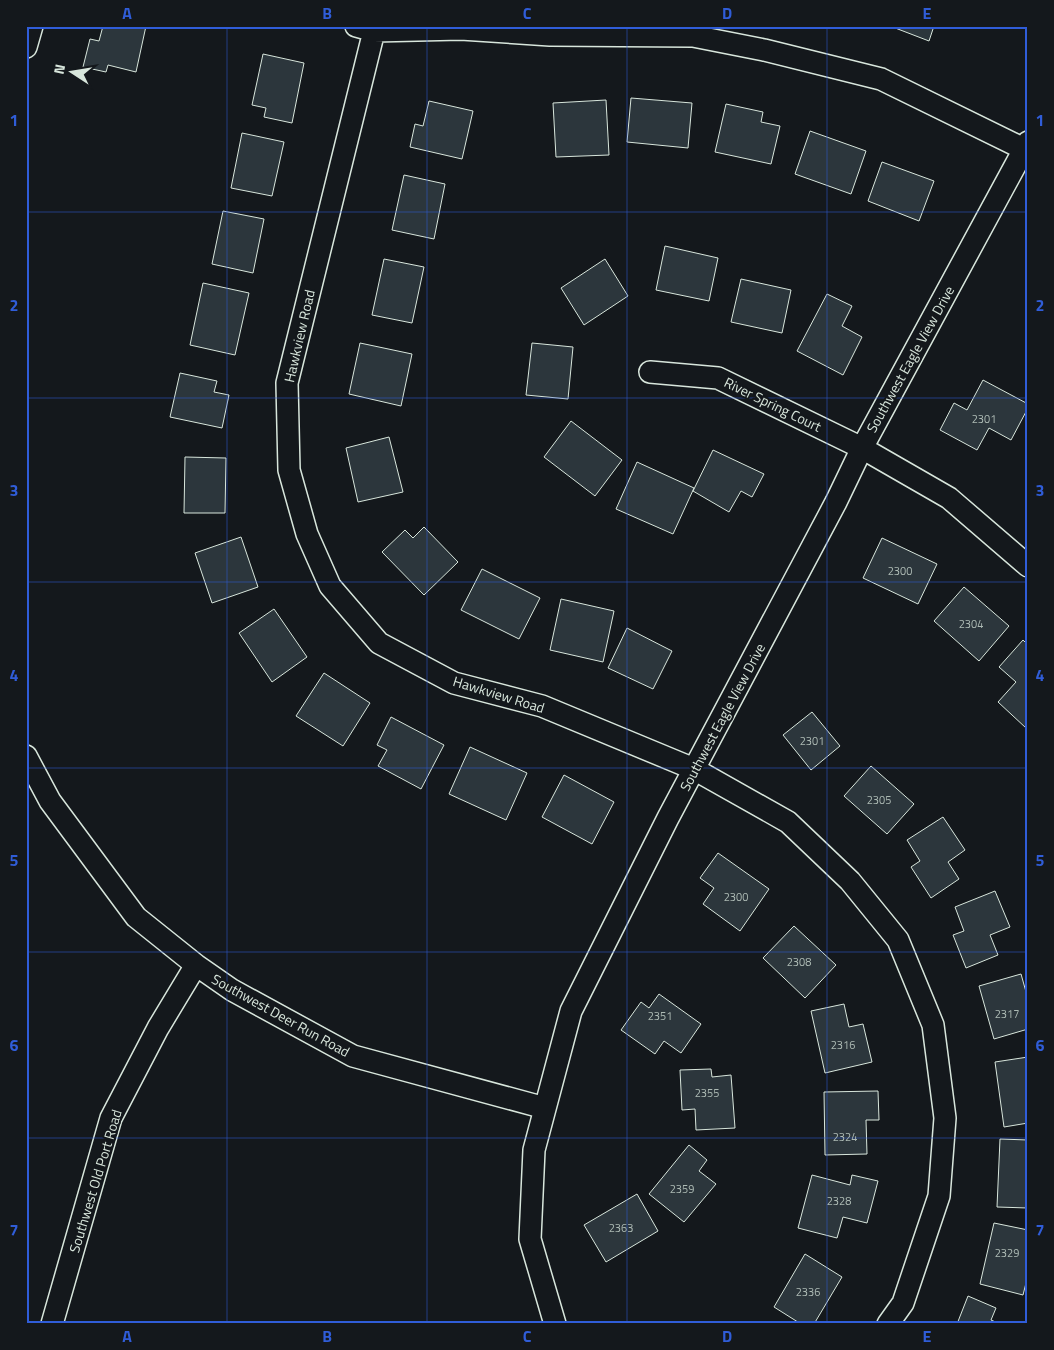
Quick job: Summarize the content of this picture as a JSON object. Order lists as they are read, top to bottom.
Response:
{
  "streets": {
    "street": [
      "Hawkview Road",
      "Southwest Eagle View Drive",
      "River Spring Court",
      "Southwest Deer Run Road",
      "Southwest Old Port Road"
    ]
  },
  "crossings": [
    ["Hawkview Road", "Southwest Eagle View Drive"],
    ["Southwest Eagle View Drive", "River Spring Court"],
    ["Southwest Eagle View Drive", "Southwest Deer Run Road"],
    ["Southwest Deer Run Road", "Southwest Old Port Road"]
  ],
  "house_numbers": [
    "2301",
    "2300",
    "2304",
    "2301",
    "2305",
    "2300",
    "2308",
    "2317",
    "2351",
    "2316",
    "2355",
    "2324",
    "2359",
    "2328",
    "2363",
    "2329",
    "2336"
  ],
  "north": "left",
  "grid": {
    "columns": [
      "A",
      "B",
      "C",
      "D",
      "E"
    ],
    "rows": [
      "1",
      "2",
      "3",
      "4",
      "5",
      "6",
      "7"
    ]
  }
}
